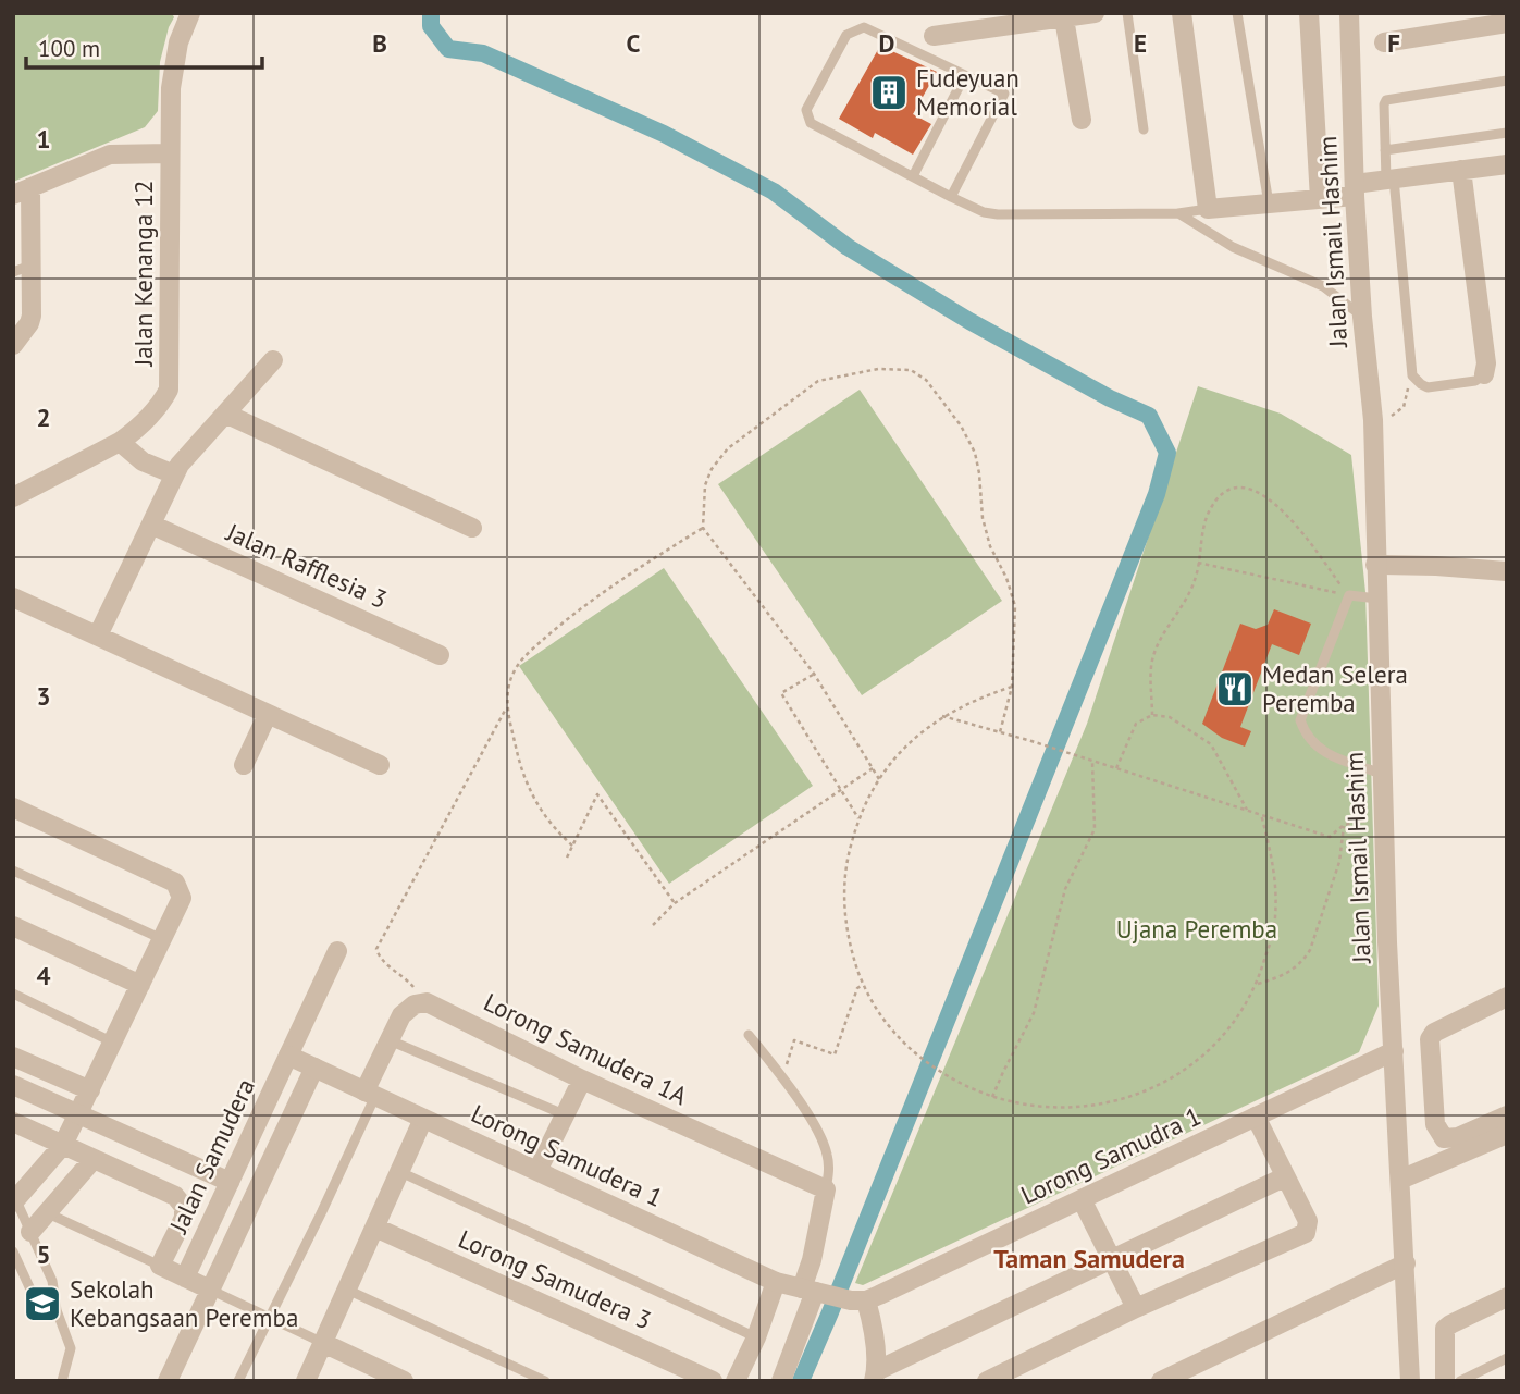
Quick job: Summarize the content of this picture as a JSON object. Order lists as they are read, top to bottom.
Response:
{
  "streets": {
    "street": [
      "Jalan Ismail Hashim",
      "Jalan Kenanga 12",
      "Jalan Rafflesia 3",
      "Lorong Samudera 1A",
      "Jalan Samudera",
      "Lorong Samudera 1",
      "Lorong Samudra 1",
      "Lorong Samudera 3"
    ]
  },
  "crossings": [
    ["Jalan Ismail Hashim", "Lorong Samudra 1"],
    ["Jalan Samudera", "Lorong Samudera 1"],
    ["Lorong Samudera 1", "Lorong Samudra 1"]
  ],
  "districts": ["Taman Samudera"],
  "parks": ["Ujana Peremba"],
  "places": {
    "building": ["Fudeyuan Memorial"],
    "restaurant": ["Medan Selera Peremba"],
    "school or university": ["Sekolah Kebangsaan Peremba"]
  },
  "scale_bar": "100 m",
  "grid": {
    "columns": [
      "B",
      "C",
      "D",
      "E",
      "F"
    ],
    "rows": [
      "1",
      "2",
      "3",
      "4",
      "5"
    ]
  }
}
